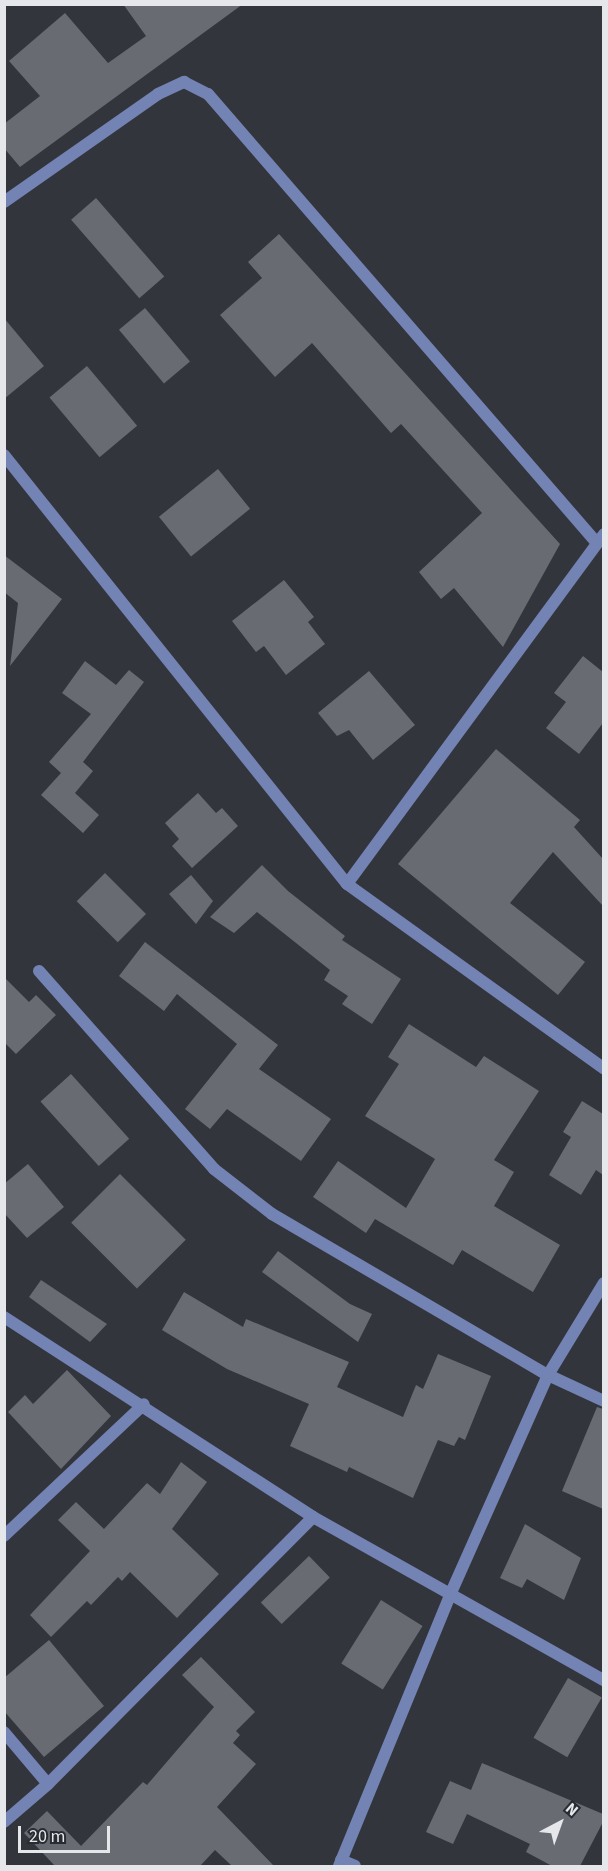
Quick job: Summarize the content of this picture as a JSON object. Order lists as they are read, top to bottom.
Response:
{
  "scale_bar": "20 m",
  "north": "top right"
}
